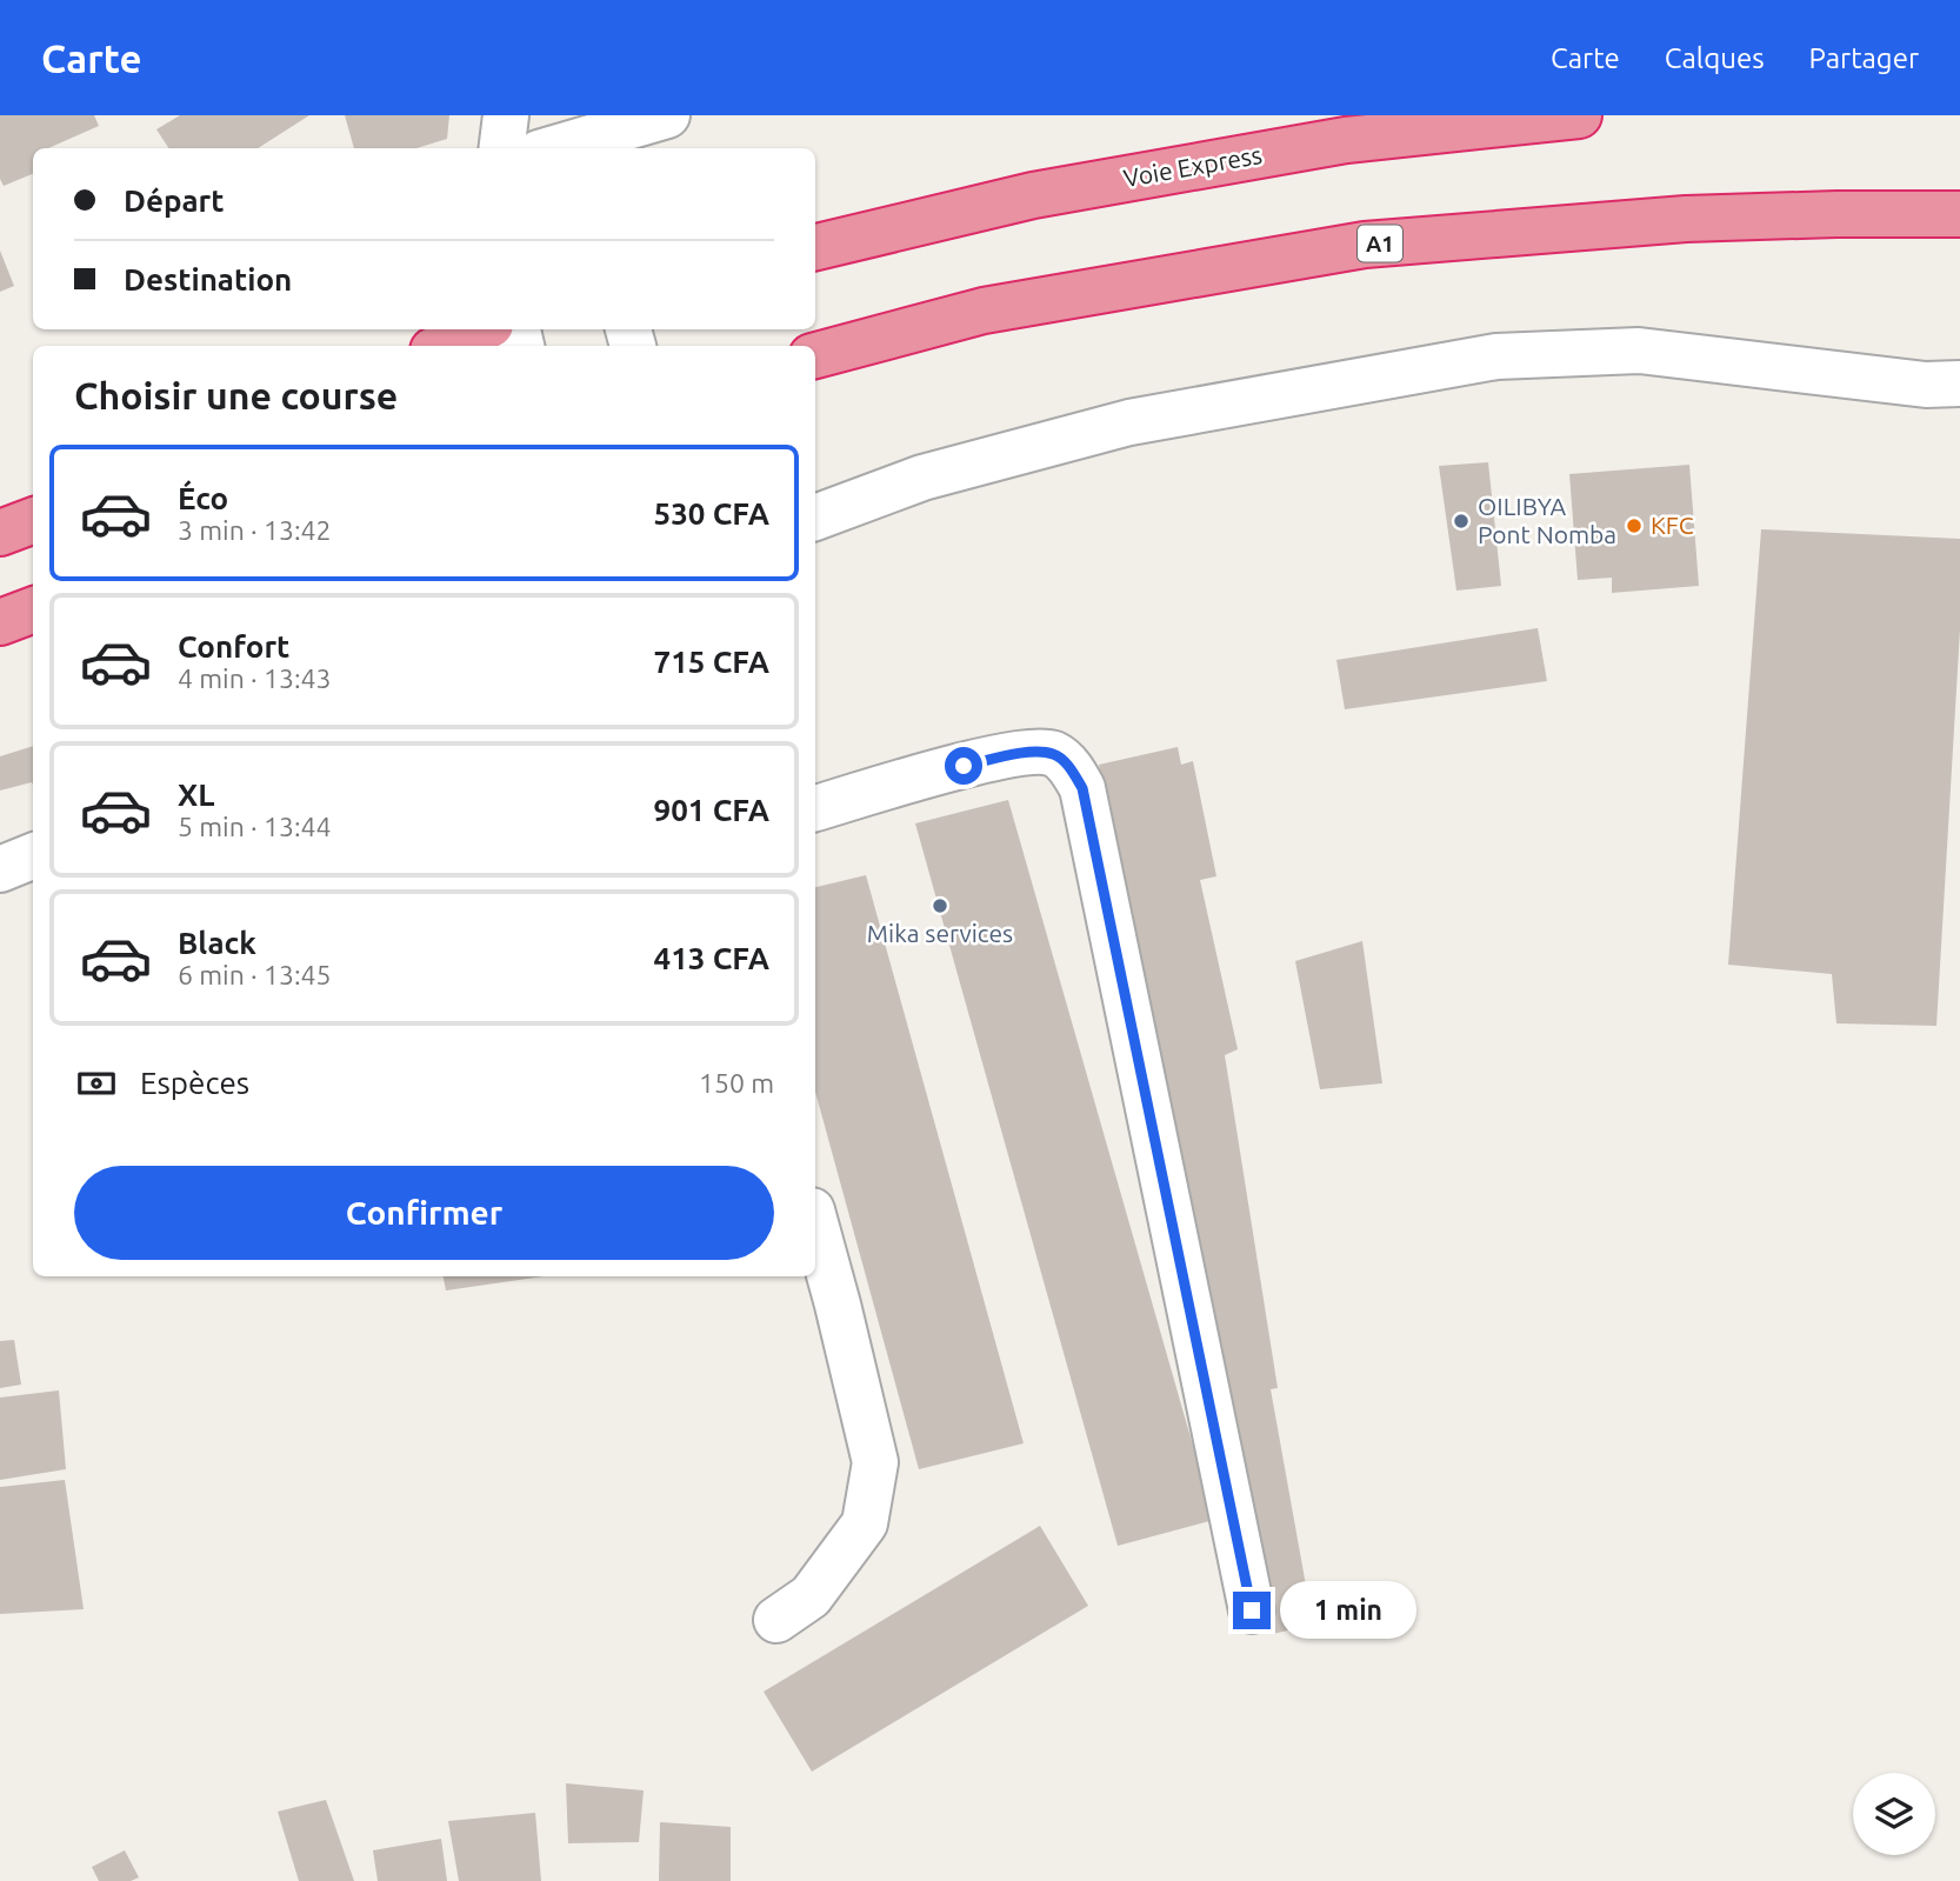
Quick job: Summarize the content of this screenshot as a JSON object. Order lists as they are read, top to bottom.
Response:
{
  "streets": {
    "highway": ["Voie Express", "A1"]
  },
  "places": ["OILIBYA Pont Nomba", "KFC", "Mika services"],
  "page": {
    "header": "Carte",
    "nav": ["Carte", "Calques", "Partager"],
    "banner": ["Départ", "Destination"],
    "heading": "Choisir une course",
    "list": [
      {
        "name": "Éco",
        "note": "3 min · 13:42",
        "value": "530 CFA"
      },
      {
        "name": "Confort",
        "note": "4 min · 13:43",
        "value": "715 CFA"
      },
      {
        "name": "XL",
        "note": "5 min · 13:44",
        "value": "901 CFA"
      },
      {
        "name": "Black",
        "note": "6 min · 13:45",
        "value": "413 CFA"
      }
    ],
    "pay": ["Espèces", "150 m"],
    "buttons": "Confirmer",
    "bubble": "1 min"
  }
}
